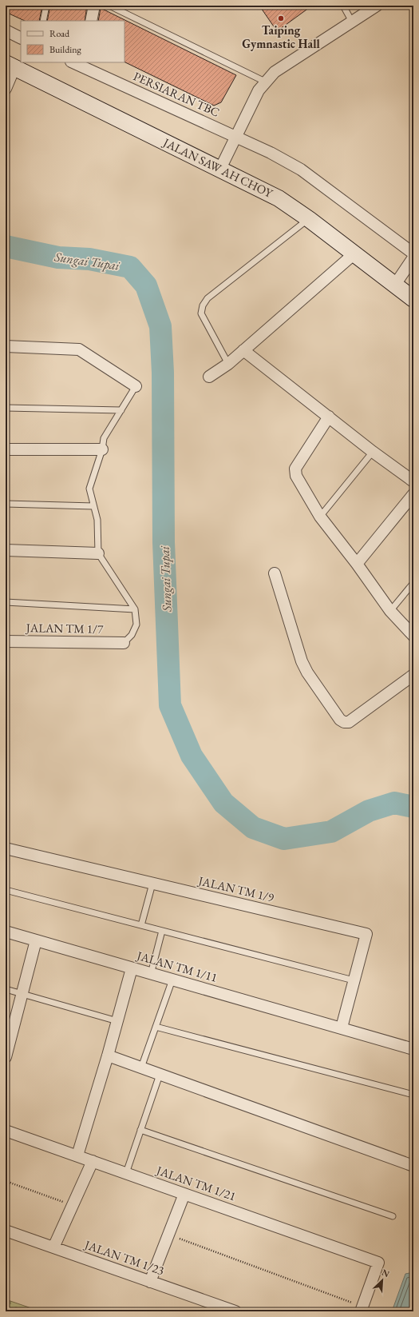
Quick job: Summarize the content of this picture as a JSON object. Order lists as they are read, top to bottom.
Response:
{
  "streets": {
    "street": [
      "PERSIARAN TBC",
      "JALAN SAW AH CHOY",
      "JALAN TM 1/7",
      "JALAN TM 1/9",
      "JALAN TM 1/11",
      "JALAN TM 1/21",
      "JALAN TM 1/23"
    ]
  },
  "crossings": [
    ["JALAN TM 1/9", "JALAN TM 1/11"]
  ],
  "water": ["Sungai Tupai"],
  "places": ["Taiping Gymnastic Hall"],
  "legend": ["Road", "Building"],
  "north": "top right"
}
